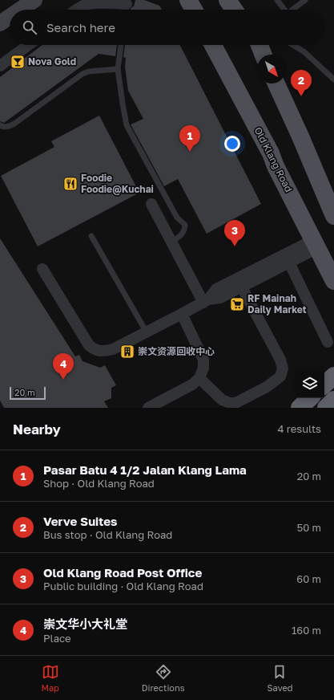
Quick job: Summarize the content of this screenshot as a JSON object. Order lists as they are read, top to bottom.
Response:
{
  "streets": {
    "main road": ["Old Klang Road"]
  },
  "places": {
    "bar": ["Nova Gold"],
    "restaurant": ["Foodie Foodie@Kuchai"],
    "supermarket": ["RF Mainah Daily Market"],
    "building": ["崇文资源回收中心"]
  },
  "scale_bar": "20 m",
  "north": "bottom right",
  "page": {
    "search": "Search here",
    "pins": [
      "2",
      "1",
      "3",
      "4"
    ],
    "scale": "20 m",
    "heading": ["Nearby", "4 results"],
    "list": [
      {
        "mark": "1",
        "name": "Pasar Batu 4 1/2 Jalan Klang Lama",
        "note": "Shop · Old Klang Road",
        "value": "20 m"
      },
      {
        "mark": "2",
        "name": "Verve Suites",
        "note": "Bus stop · Old Klang Road",
        "value": "50 m"
      },
      {
        "mark": "3",
        "name": "Old Klang Road Post Office",
        "note": "Public building · Old Klang Road",
        "value": "60 m"
      },
      {
        "mark": "4",
        "name": "崇文华小大礼堂",
        "note": "Place",
        "value": "160 m"
      }
    ],
    "nav": ["Map", "Directions", "Saved"]
  }
}
